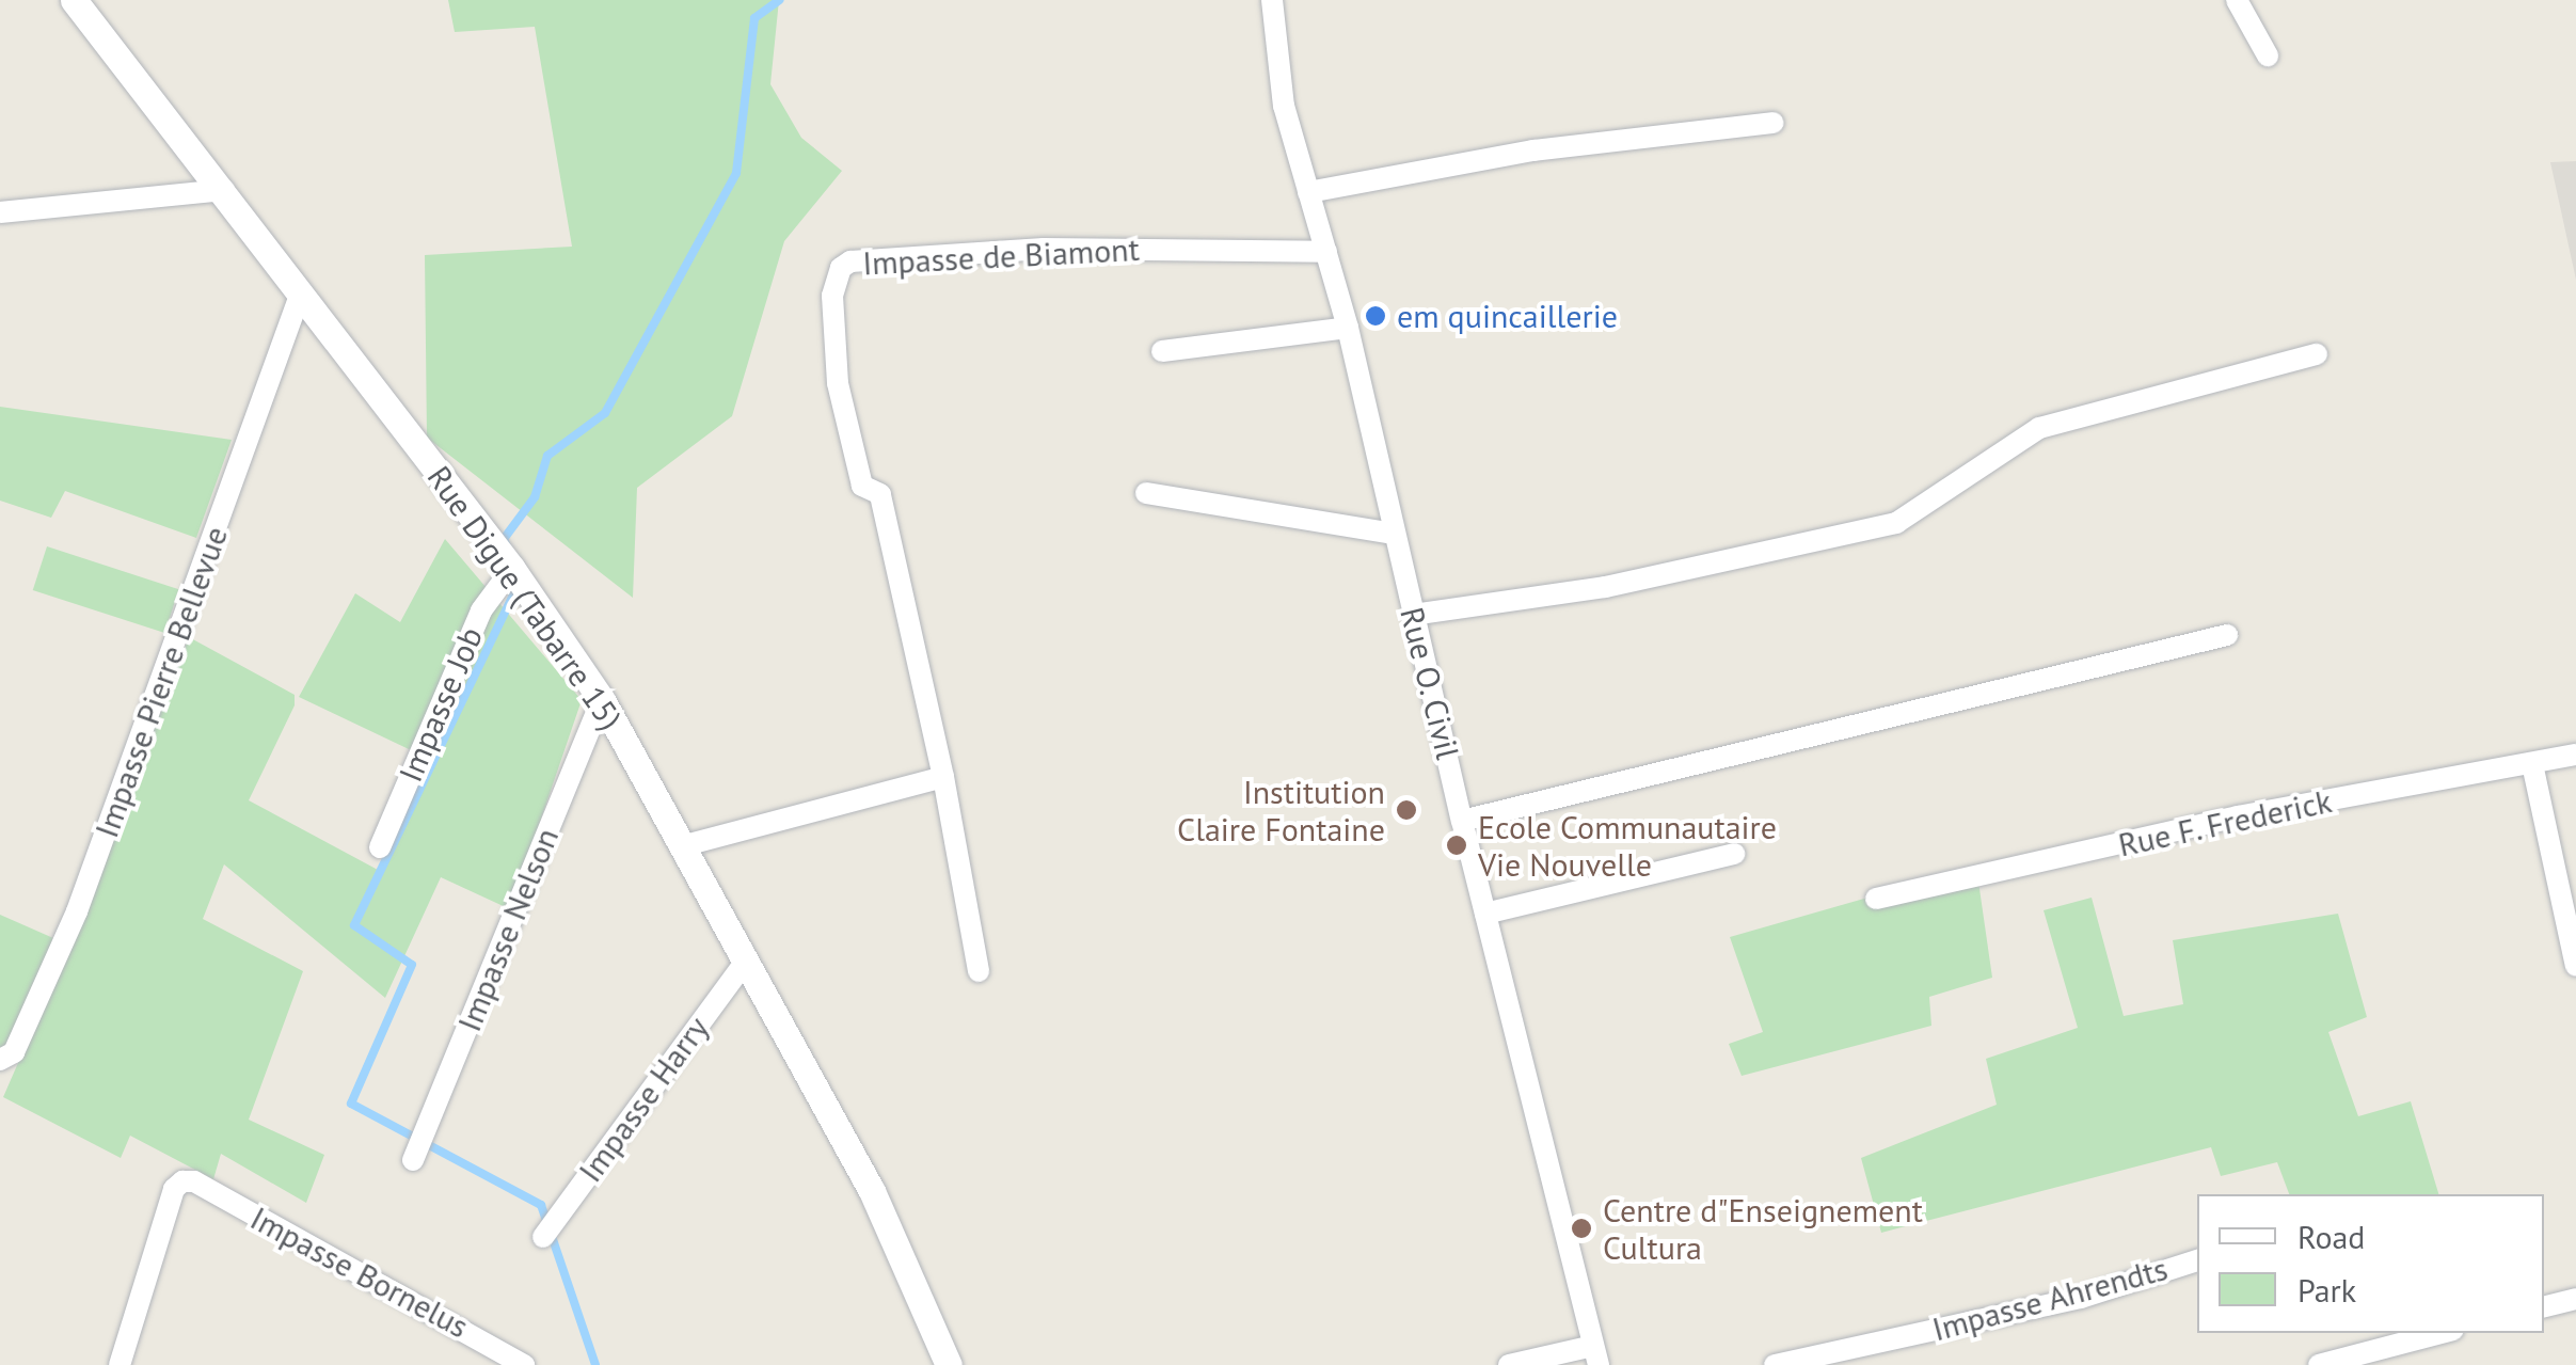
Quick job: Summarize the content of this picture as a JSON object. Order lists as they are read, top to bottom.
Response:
{
  "streets": {
    "street": [
      "Impasse de Biamont",
      "Rue Digue (Tabarre 15)",
      "Impasse Pierre Bellevue",
      "Rue O. Civil",
      "Impasse Job",
      "Rue F. Frederick",
      "Impasse Nelson",
      "Impasse Harry",
      "Impasse Bornelus",
      "Impasse Ahrendts"
    ]
  },
  "crossings": [
    ["Impasse de Biamont", "Rue O. Civil"],
    ["Rue Digue (Tabarre 15)", "Impasse Pierre Bellevue"],
    ["Rue Digue (Tabarre 15)", "Impasse Job"],
    ["Rue Digue (Tabarre 15)", "Impasse Nelson"],
    ["Rue Digue (Tabarre 15)", "Impasse Harry"]
  ],
  "places": [
    "em quincaillerie",
    "Institution Claire Fontaine",
    "Ecole Communautaire Vie Nouvelle",
    "Centre d\"Enseignement Cultura"
  ],
  "legend": ["Road", "Park"]
}
